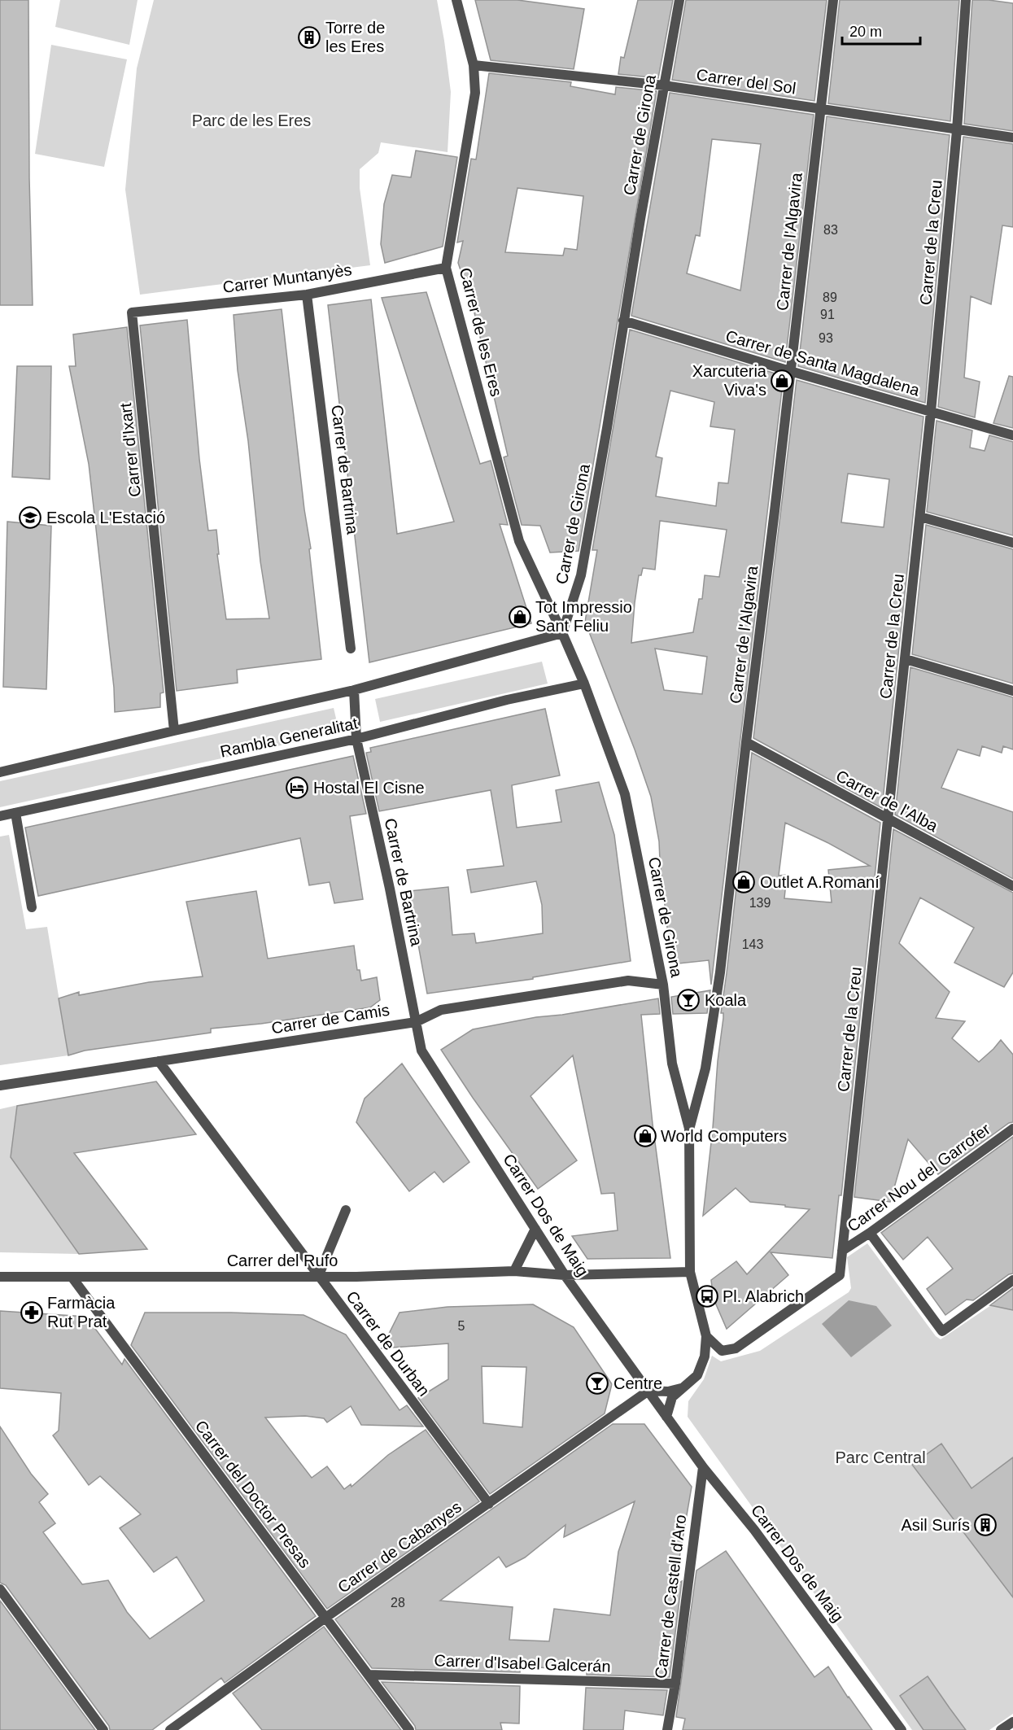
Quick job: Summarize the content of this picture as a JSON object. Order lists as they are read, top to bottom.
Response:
{
  "streets": {
    "street": [
      "Carrer del Sol",
      "Carrer de Girona",
      "Carrer de l'Algavira",
      "Carrer de la Creu",
      "Carrer Muntanyès",
      "Carrer de les Eres",
      "Carrer de Santa Magdalena",
      "Carrer d'Ixart",
      "Carrer de Bartrina",
      "Rambla Generalitat",
      "Carrer de l'Alba",
      "Carrer de Camis",
      "Carrer Nou del Garrofer",
      "Carrer Dos de Maig",
      "Carrer del Rufo",
      "Carrer de Durban",
      "Carrer del Doctor Presas",
      "Carrer de Cabanyes",
      "Carrer de Castell d'Aro",
      "Carrer d'Isabel Galcerán"
    ]
  },
  "crossings": [
    ["Carrer del Sol", "Carrer de Girona"],
    ["Carrer del Sol", "Carrer de l'Algavira"],
    ["Carrer del Sol", "Carrer de la Creu"],
    ["Carrer del Sol", "Carrer de les Eres"],
    ["Carrer de Girona", "Carrer de l'Algavira"],
    ["Carrer de Girona", "Carrer de les Eres"],
    ["Carrer de Girona", "Carrer de Santa Magdalena"],
    ["Carrer de Girona", "Rambla Generalitat"],
    ["Carrer de Girona", "Carrer de Camis"],
    ["Carrer de l'Algavira", "Carrer de la Creu"],
    ["Carrer de l'Algavira", "Carrer de Santa Magdalena"],
    ["Carrer de l'Algavira", "Carrer de l'Alba"],
    ["Carrer de l'Algavira", "Carrer del Rufo"],
    ["Carrer de la Creu", "Carrer de Santa Magdalena"],
    ["Carrer de la Creu", "Carrer de l'Alba"],
    ["Carrer de la Creu", "Carrer Nou del Garrofer"],
    ["Carrer Muntanyès", "Carrer de les Eres"],
    ["Carrer Muntanyès", "Carrer d'Ixart"],
    ["Carrer Muntanyès", "Carrer de Bartrina"],
    ["Carrer de les Eres", "Rambla Generalitat"],
    ["Carrer d'Ixart", "Rambla Generalitat"],
    ["Carrer de Bartrina", "Rambla Generalitat"],
    ["Carrer de Bartrina", "Carrer de Camis"],
    ["Carrer de Bartrina", "Carrer Dos de Maig"],
    ["Carrer de Camis", "Carrer Dos de Maig"],
    ["Carrer de Camis", "Carrer de Durban"],
    ["Carrer Dos de Maig", "Carrer del Rufo"],
    ["Carrer Dos de Maig", "Carrer de Cabanyes"],
    ["Carrer Dos de Maig", "Carrer de Castell d'Aro"],
    ["Carrer del Rufo", "Carrer de Durban"],
    ["Carrer del Rufo", "Carrer del Doctor Presas"],
    ["Carrer de Durban", "Carrer de Cabanyes"],
    ["Carrer del Doctor Presas", "Carrer de Cabanyes"],
    ["Carrer del Doctor Presas", "Carrer d'Isabel Galcerán"],
    ["Carrer de Castell d'Aro", "Carrer d'Isabel Galcerán"]
  ],
  "parks": ["Parc de les Eres", "Parc Central"],
  "places": {
    "building": ["Torre de les Eres", "Asil Surís"],
    "shop": [
      "Xarcuteria Viva's",
      "Tot Impressio Sant Feliu",
      "Outlet A.Romaní",
      "World Computers"
    ],
    "school or university": ["Escola L'Estació"],
    "hotel": ["Hostal El Cisne"],
    "bar": ["Koala", "Centre"],
    "bus stop": ["Pl. Alabrich"],
    "pharmacy": ["Farmàcia Rut Prat"]
  },
  "house_numbers": [
    "83",
    "89",
    "91",
    "93",
    "139",
    "143",
    "5",
    "28"
  ],
  "scale_bar": "20 m"
}
